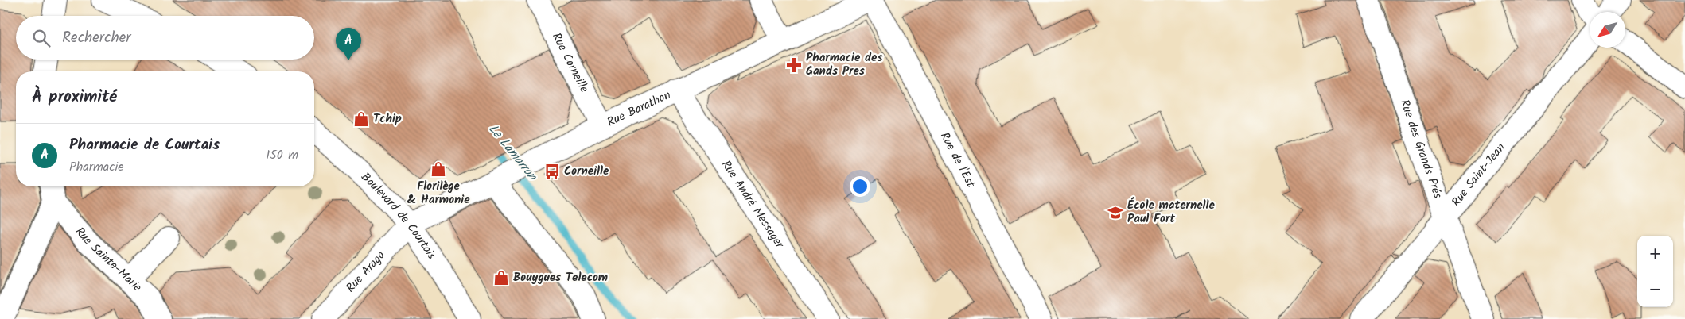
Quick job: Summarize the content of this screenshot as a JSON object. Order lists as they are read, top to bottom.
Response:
{
  "streets": {
    "street": [
      "Rue Corneille",
      "Rue Barathon",
      "Rue des Grands Prés",
      "Rue de l'Est",
      "Rue Saint-Jean",
      "Rue André Messager",
      "Boulevard de Courtais",
      "Rue Sainte-Marie",
      "Rue Arago"
    ]
  },
  "crossings": [
    ["Rue Corneille", "Rue Barathon"],
    ["Rue Barathon", "Rue de l'Est"],
    ["Rue Barathon", "Rue André Messager"],
    ["Rue Barathon", "Boulevard de Courtais"],
    ["Rue Barathon", "Rue Arago"],
    ["Rue des Grands Prés", "Rue Saint-Jean"],
    ["Boulevard de Courtais", "Rue Arago"]
  ],
  "water": ["Le Lamarron"],
  "places": {
    "pharmacy": ["Pharmacie des Gands Pres"],
    "shop": ["Tchip", "Florilège & Harmonie", "Bouygues Telecom"],
    "bus stop": ["Corneille"],
    "school or university": ["École maternelle Paul Fort"]
  },
  "north": "bottom left",
  "page": {
    "search": "Rechercher",
    "pins": "A",
    "heading": "À proximité",
    "list": [
      {
        "mark": "A",
        "name": "Pharmacie de Courtais",
        "note": "Pharmacie",
        "value": "150 m"
      }
    ],
    "map_buttons": ["+", "−"]
  }
}
